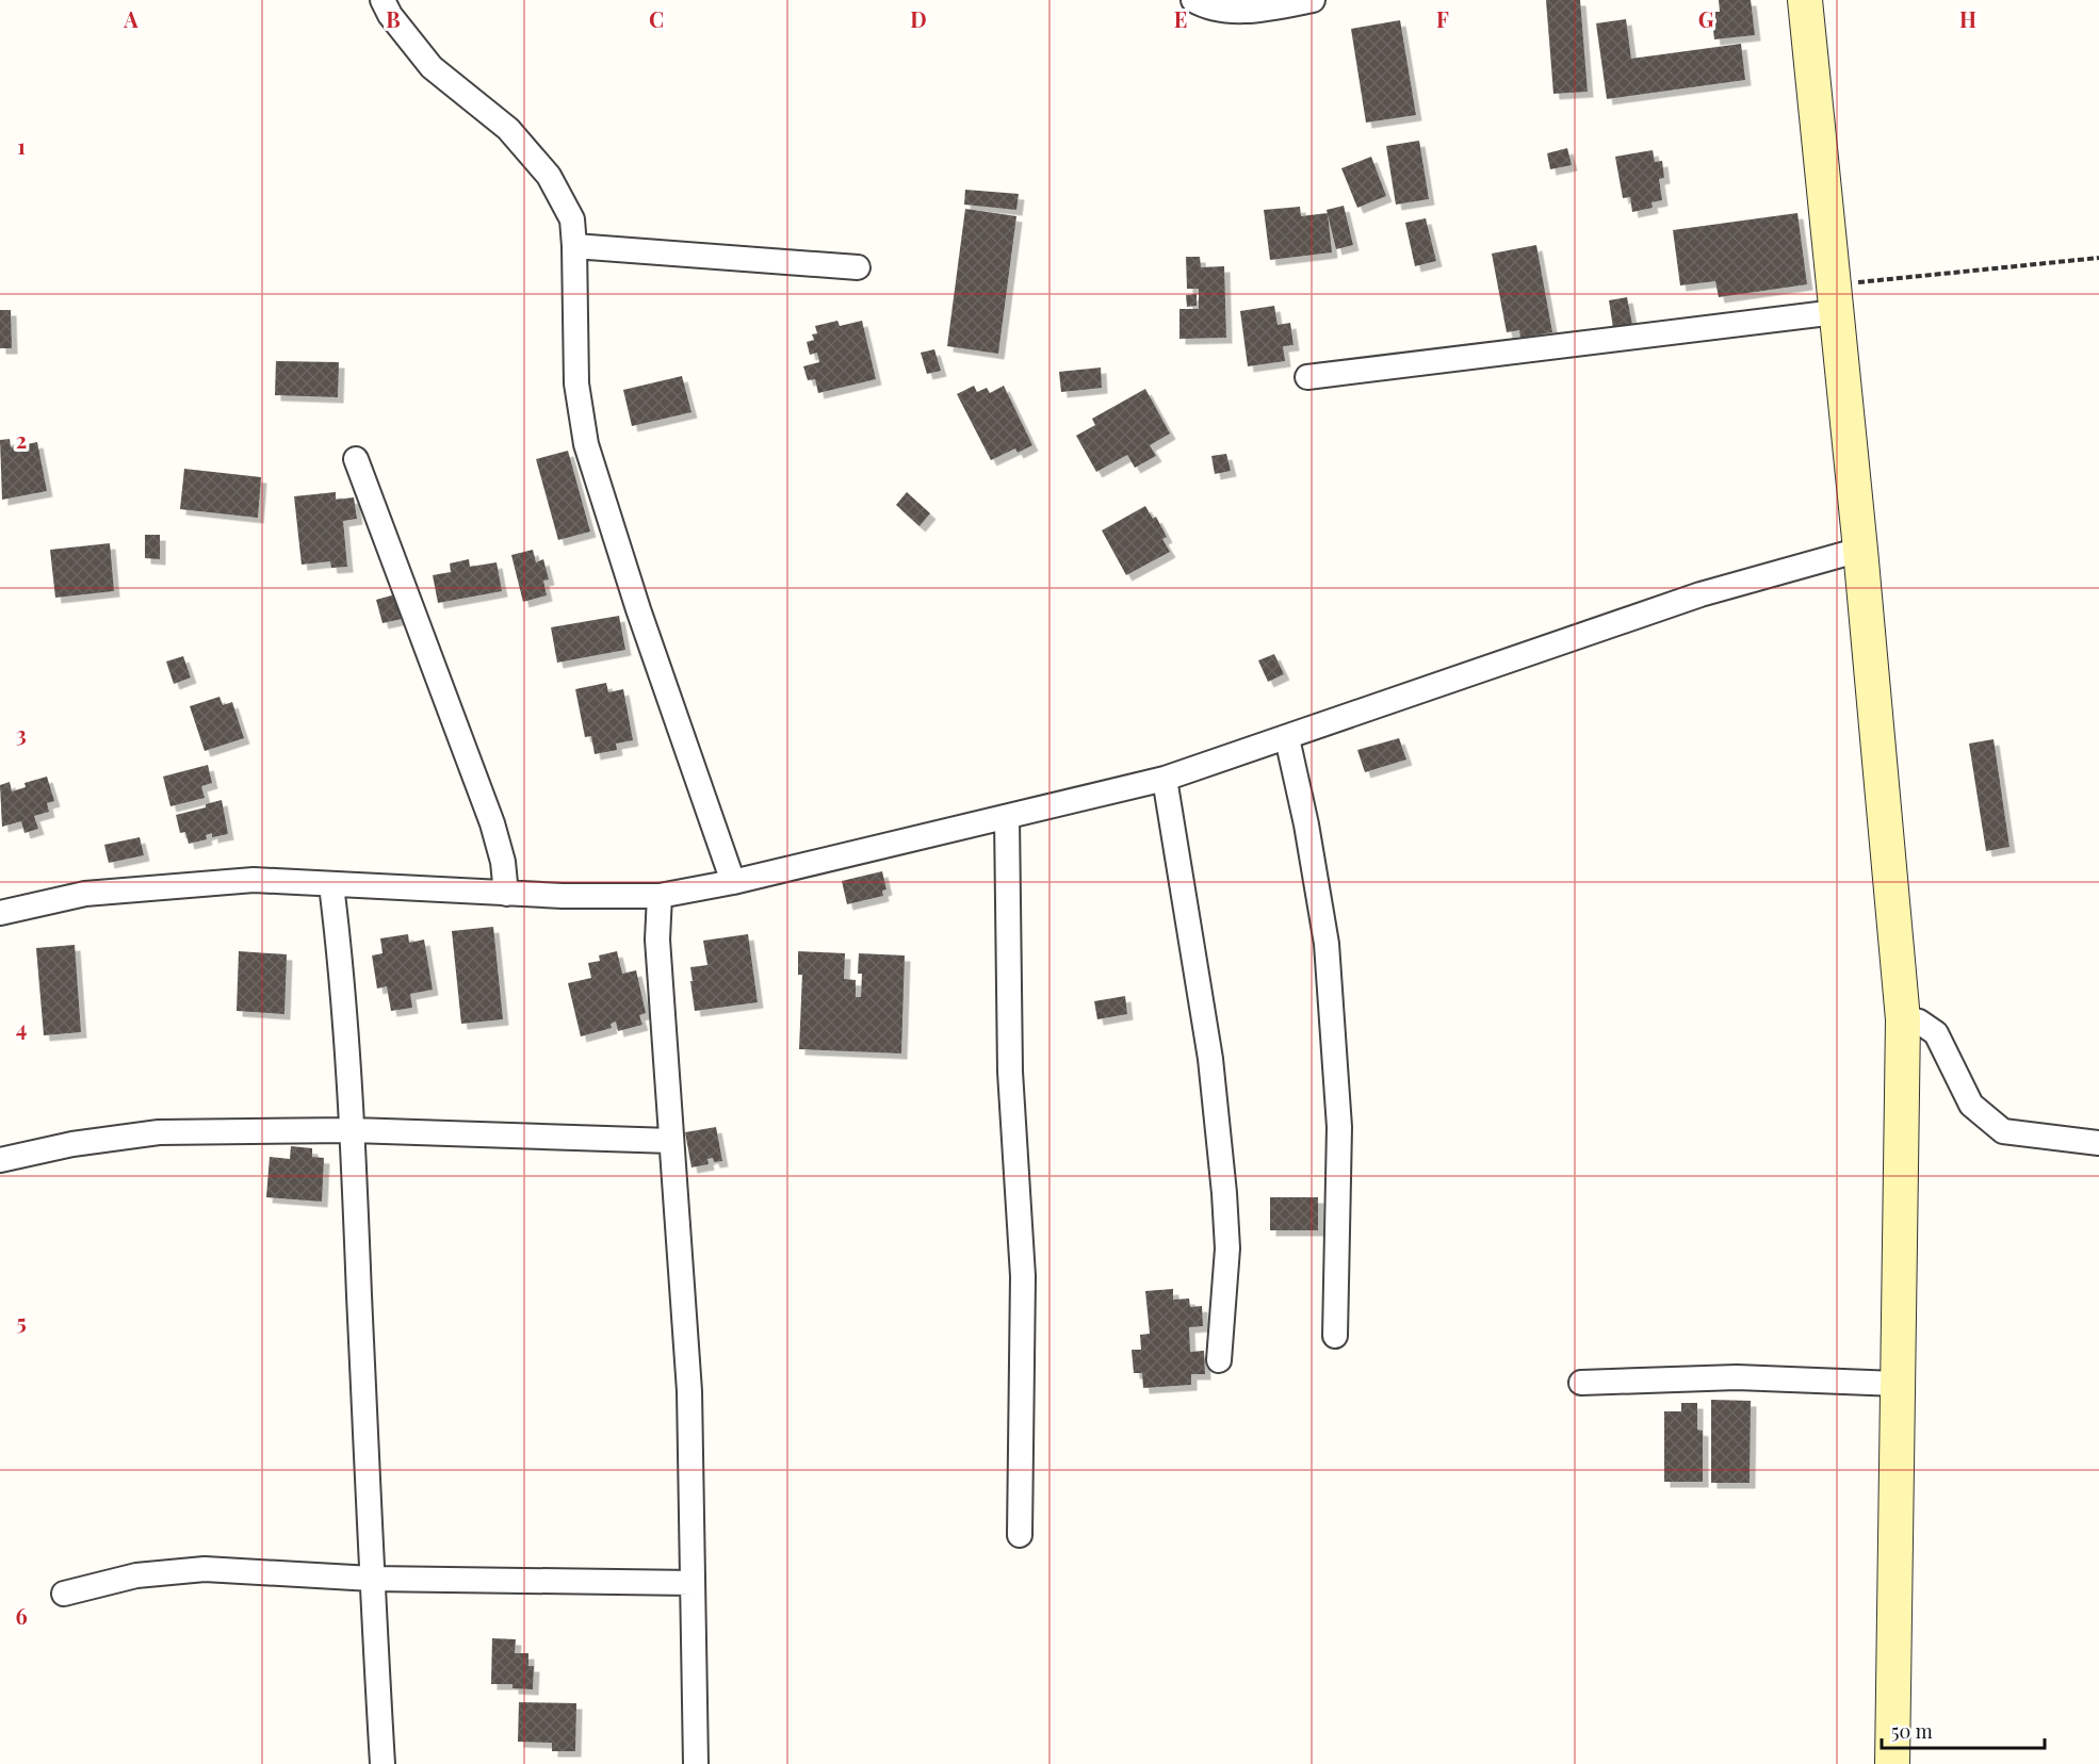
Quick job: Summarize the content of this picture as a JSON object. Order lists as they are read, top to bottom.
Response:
{
  "scale_bar": "50 m",
  "grid": {
    "columns": [
      "A",
      "B",
      "C",
      "D",
      "E",
      "F",
      "G",
      "H"
    ],
    "rows": [
      "1",
      "2",
      "3",
      "4",
      "5",
      "6"
    ]
  }
}
